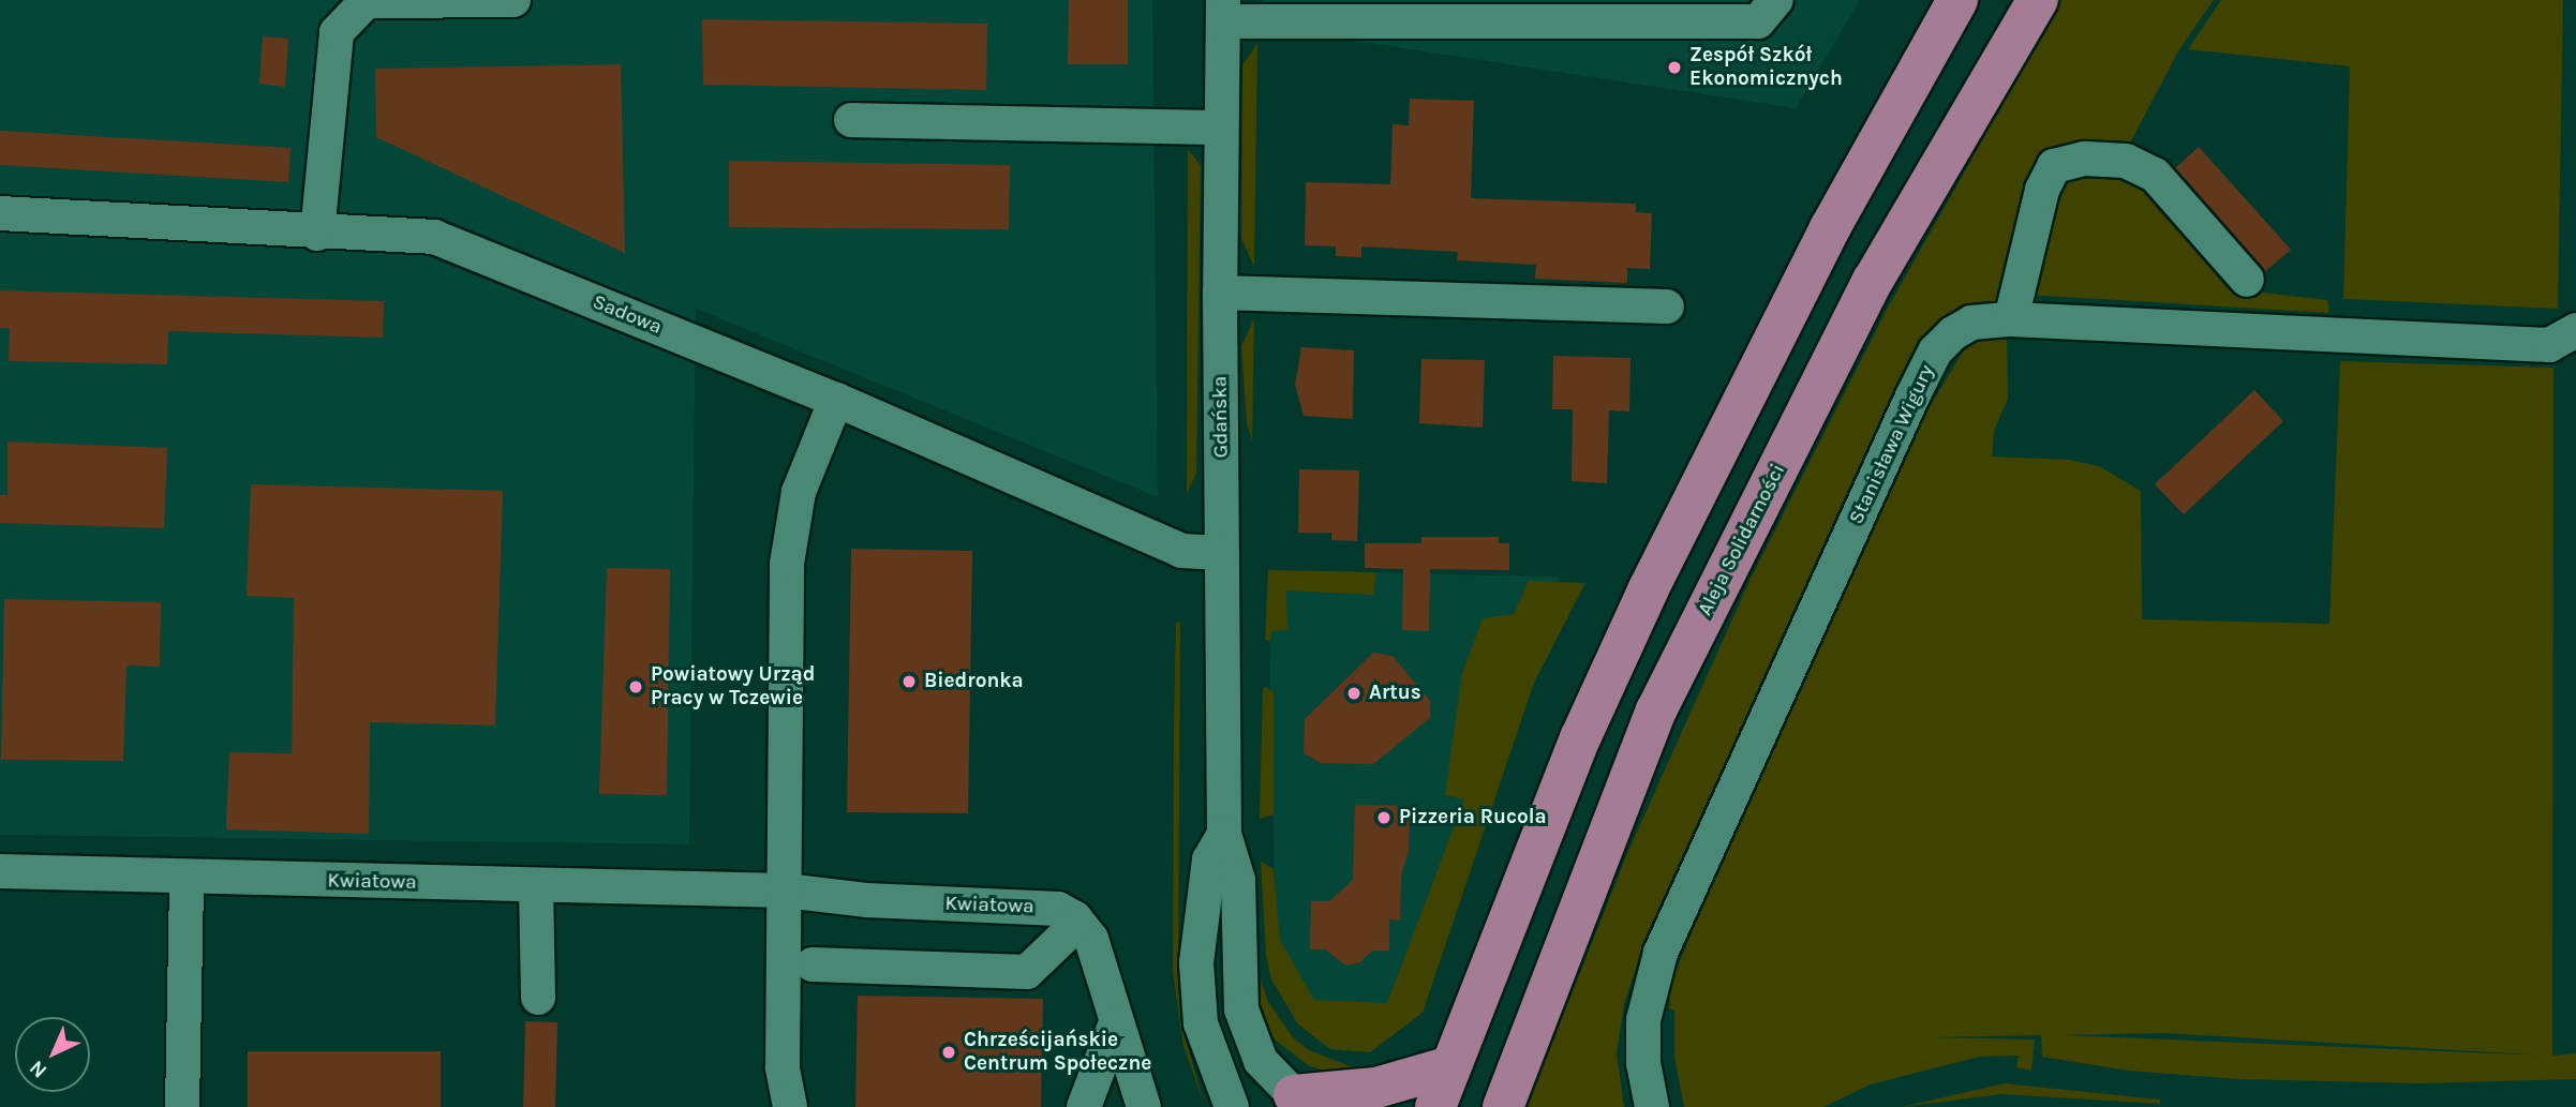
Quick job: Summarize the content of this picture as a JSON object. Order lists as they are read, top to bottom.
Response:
{
  "streets": {
    "main road": ["Aleja Solidarności"],
    "street": [
      "Sadowa",
      "Gdańska",
      "Stanisława Wigury",
      "Kwiatowa"
    ]
  },
  "crossings": [
    ["Sadowa", "Gdańska"]
  ],
  "places": [
    "Zespół Szkół Ekonomicznych",
    "Biedronka",
    "Powiatowy Urząd Pracy w Tczewie",
    "Artus",
    "Pizzeria Rucola",
    "Chrześcijańskie Centrum Społeczne"
  ],
  "north": "bottom left"
}
